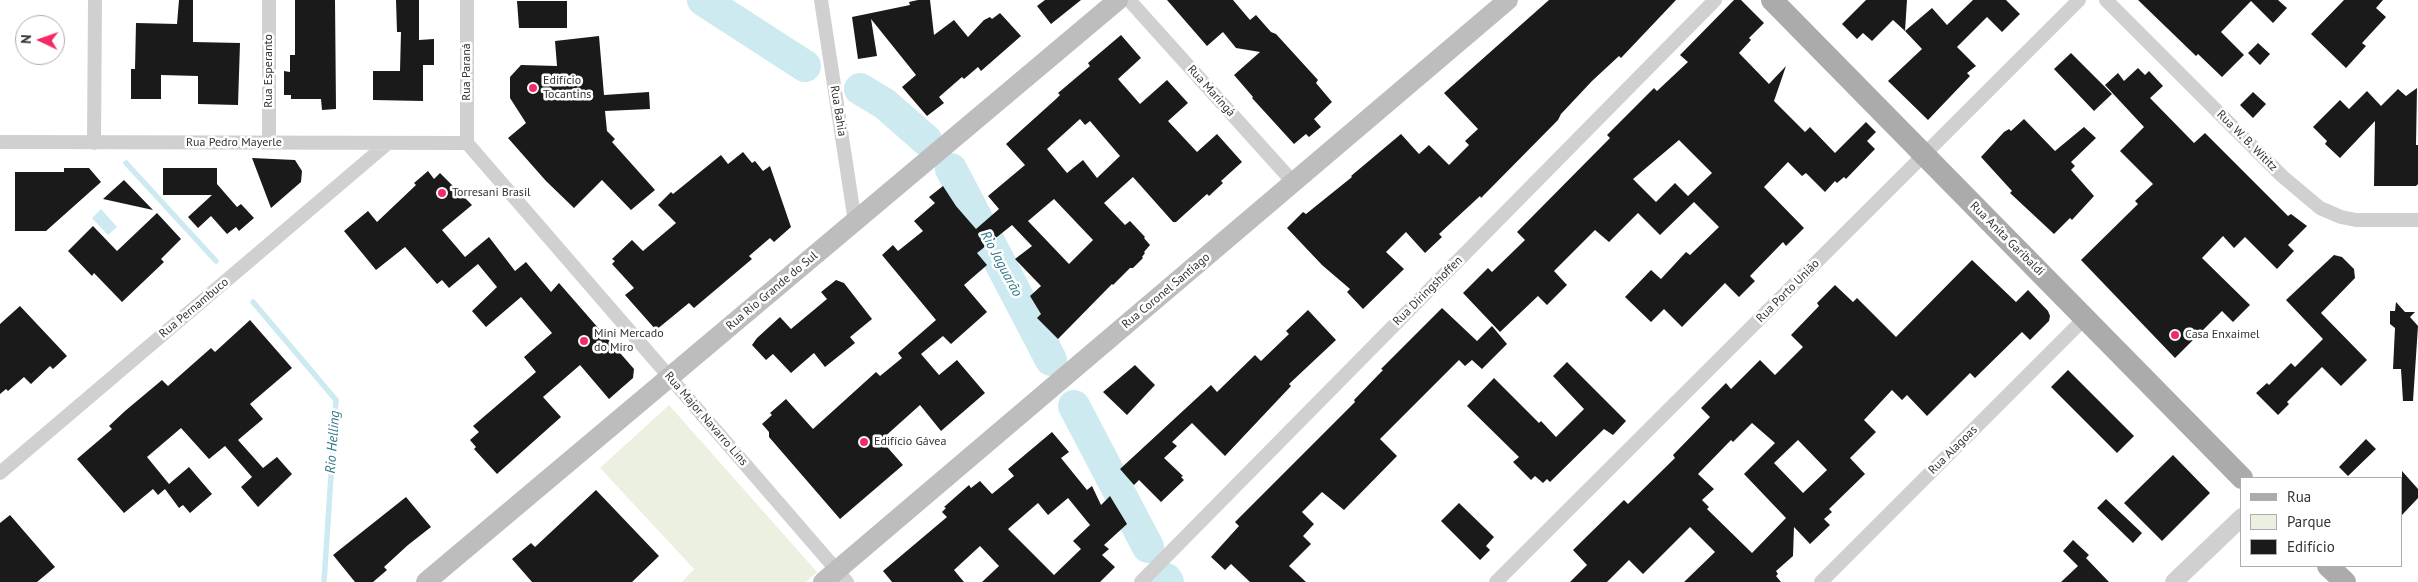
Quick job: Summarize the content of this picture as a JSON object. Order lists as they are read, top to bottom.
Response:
{
  "streets": {
    "main road": ["Rua Anita Garibaldi", "Rua Rio Grande do Sul", "Rua Coronel Santiago"],
    "street": [
      "Rua Esperanto",
      "Rua Paraná",
      "Rua Maringá",
      "Rua Bahia",
      "Rua W. B. Wititz",
      "Rua Pedro Mayerle",
      "Rua Diringshoffen",
      "Rua Porto União",
      "Rua Pernambuco",
      "Rua Major Navarro Lins",
      "Rua Alagoas"
    ]
  },
  "crossings": [
    ["Rua Esperanto", "Rua Pedro Mayerle"],
    ["Rua Paraná", "Rua Pedro Mayerle"],
    ["Rua Paraná", "Rua Major Navarro Lins"],
    ["Rua Maringá", "Rua Coronel Santiago"],
    ["Rua Bahia", "Rua Rio Grande do Sul"],
    ["Rua Pedro Mayerle", "Rua Pernambuco"],
    ["Rua Pedro Mayerle", "Rua Major Navarro Lins"],
    ["Rua Anita Garibaldi", "Rua Porto União"],
    ["Rua Anita Garibaldi", "Rua Alagoas"],
    ["Rua Rio Grande do Sul", "Rua Major Navarro Lins"],
    ["Rua Coronel Santiago", "Rua Major Navarro Lins"]
  ],
  "water": ["Rio Jaguarão", "Rio Helling"],
  "places": [
    "Edifício Tocantins",
    "Torresani Brasil",
    "Casa Enxaimel",
    "Mini Mercado do Miro",
    "Edifício Gávea"
  ],
  "legend": ["Rua", "Parque", "Edifício"],
  "north": "left"
}
